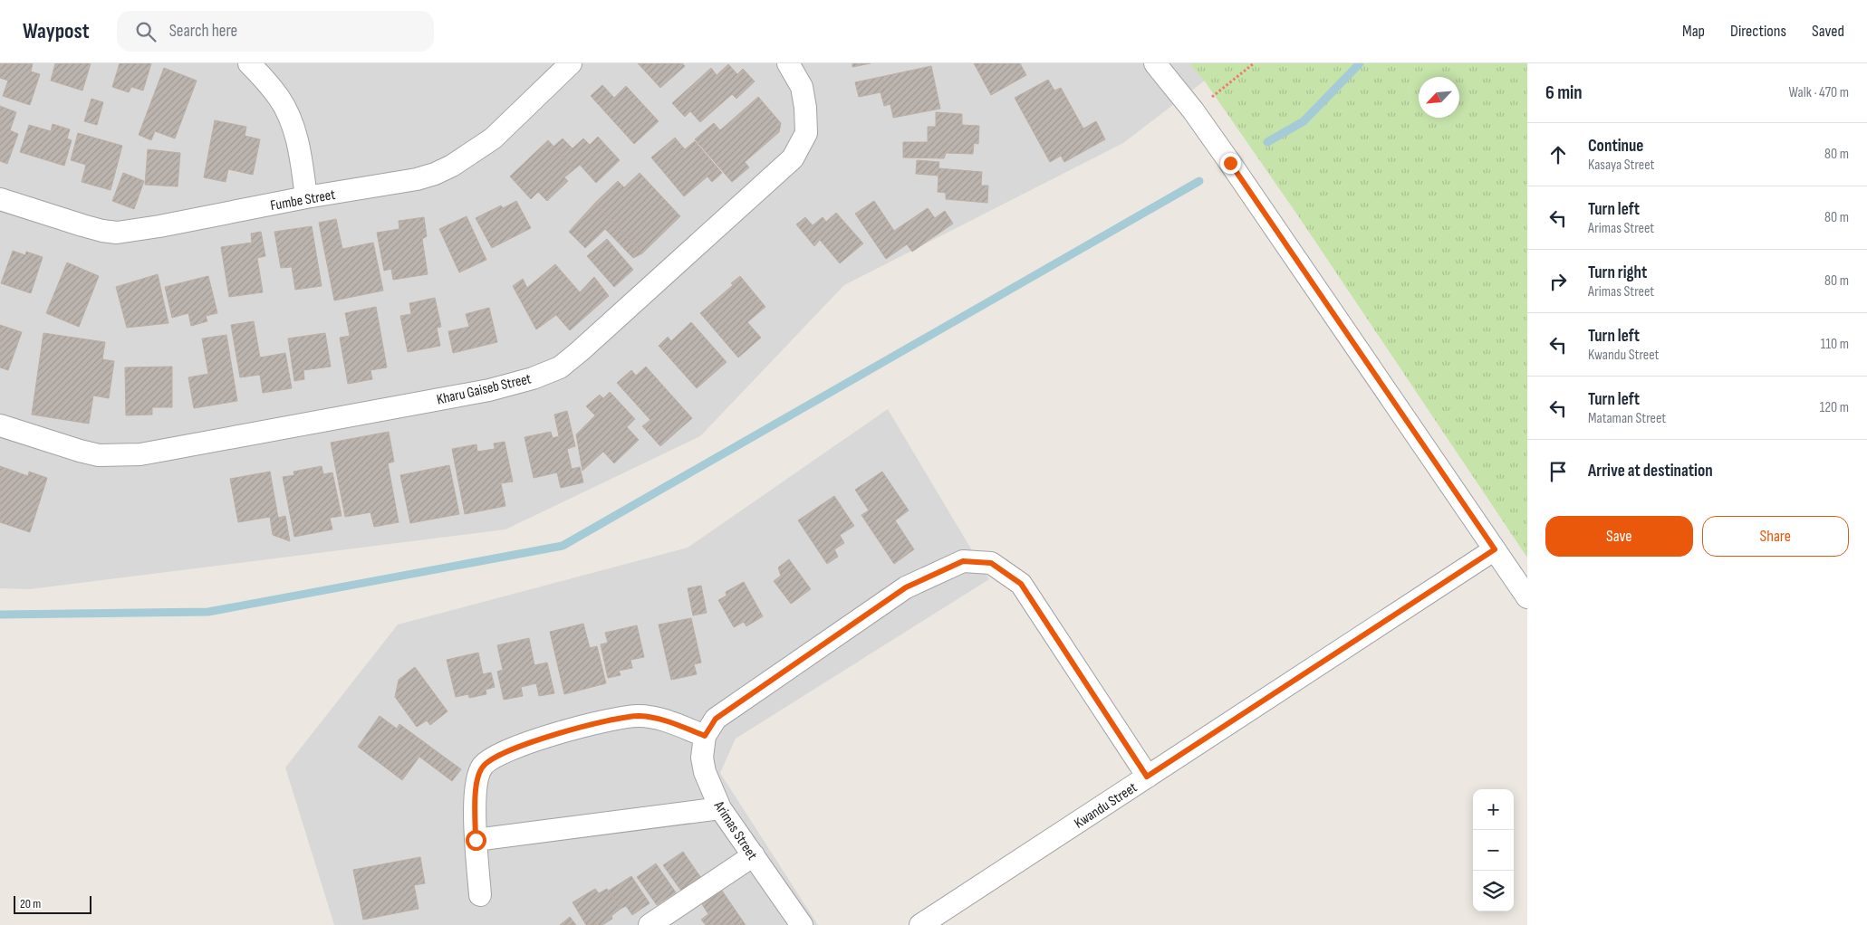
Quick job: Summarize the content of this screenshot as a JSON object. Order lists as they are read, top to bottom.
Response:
{
  "streets": {
    "street": [
      "Fumbe Street",
      "Kharu Gaiseb Street",
      "Kwandu Street",
      "Arimas Street"
    ]
  },
  "crossings": [
    ["Kwandu Street", "Arimas Street"]
  ],
  "scale_bar": "20 m",
  "north": "bottom left",
  "page": {
    "header": "Waypost",
    "search": "Search here",
    "nav": ["Map", "Directions", "Saved"],
    "heading": ["6 min", "Walk · 470 m"],
    "list": [
      ["Continue", "Kasaya Street", "80 m"],
      ["Turn left", "Arimas Street", "80 m"],
      ["Turn right", "Arimas Street", "80 m"],
      ["Turn left", "Kwandu Street", "110 m"],
      ["Turn left", "Mataman Street", "120 m"],
      "Arrive at destination"
    ],
    "buttons": ["Save", "Share"],
    "map_buttons": ["+", "−"],
    "scale": "20 m"
  }
}
